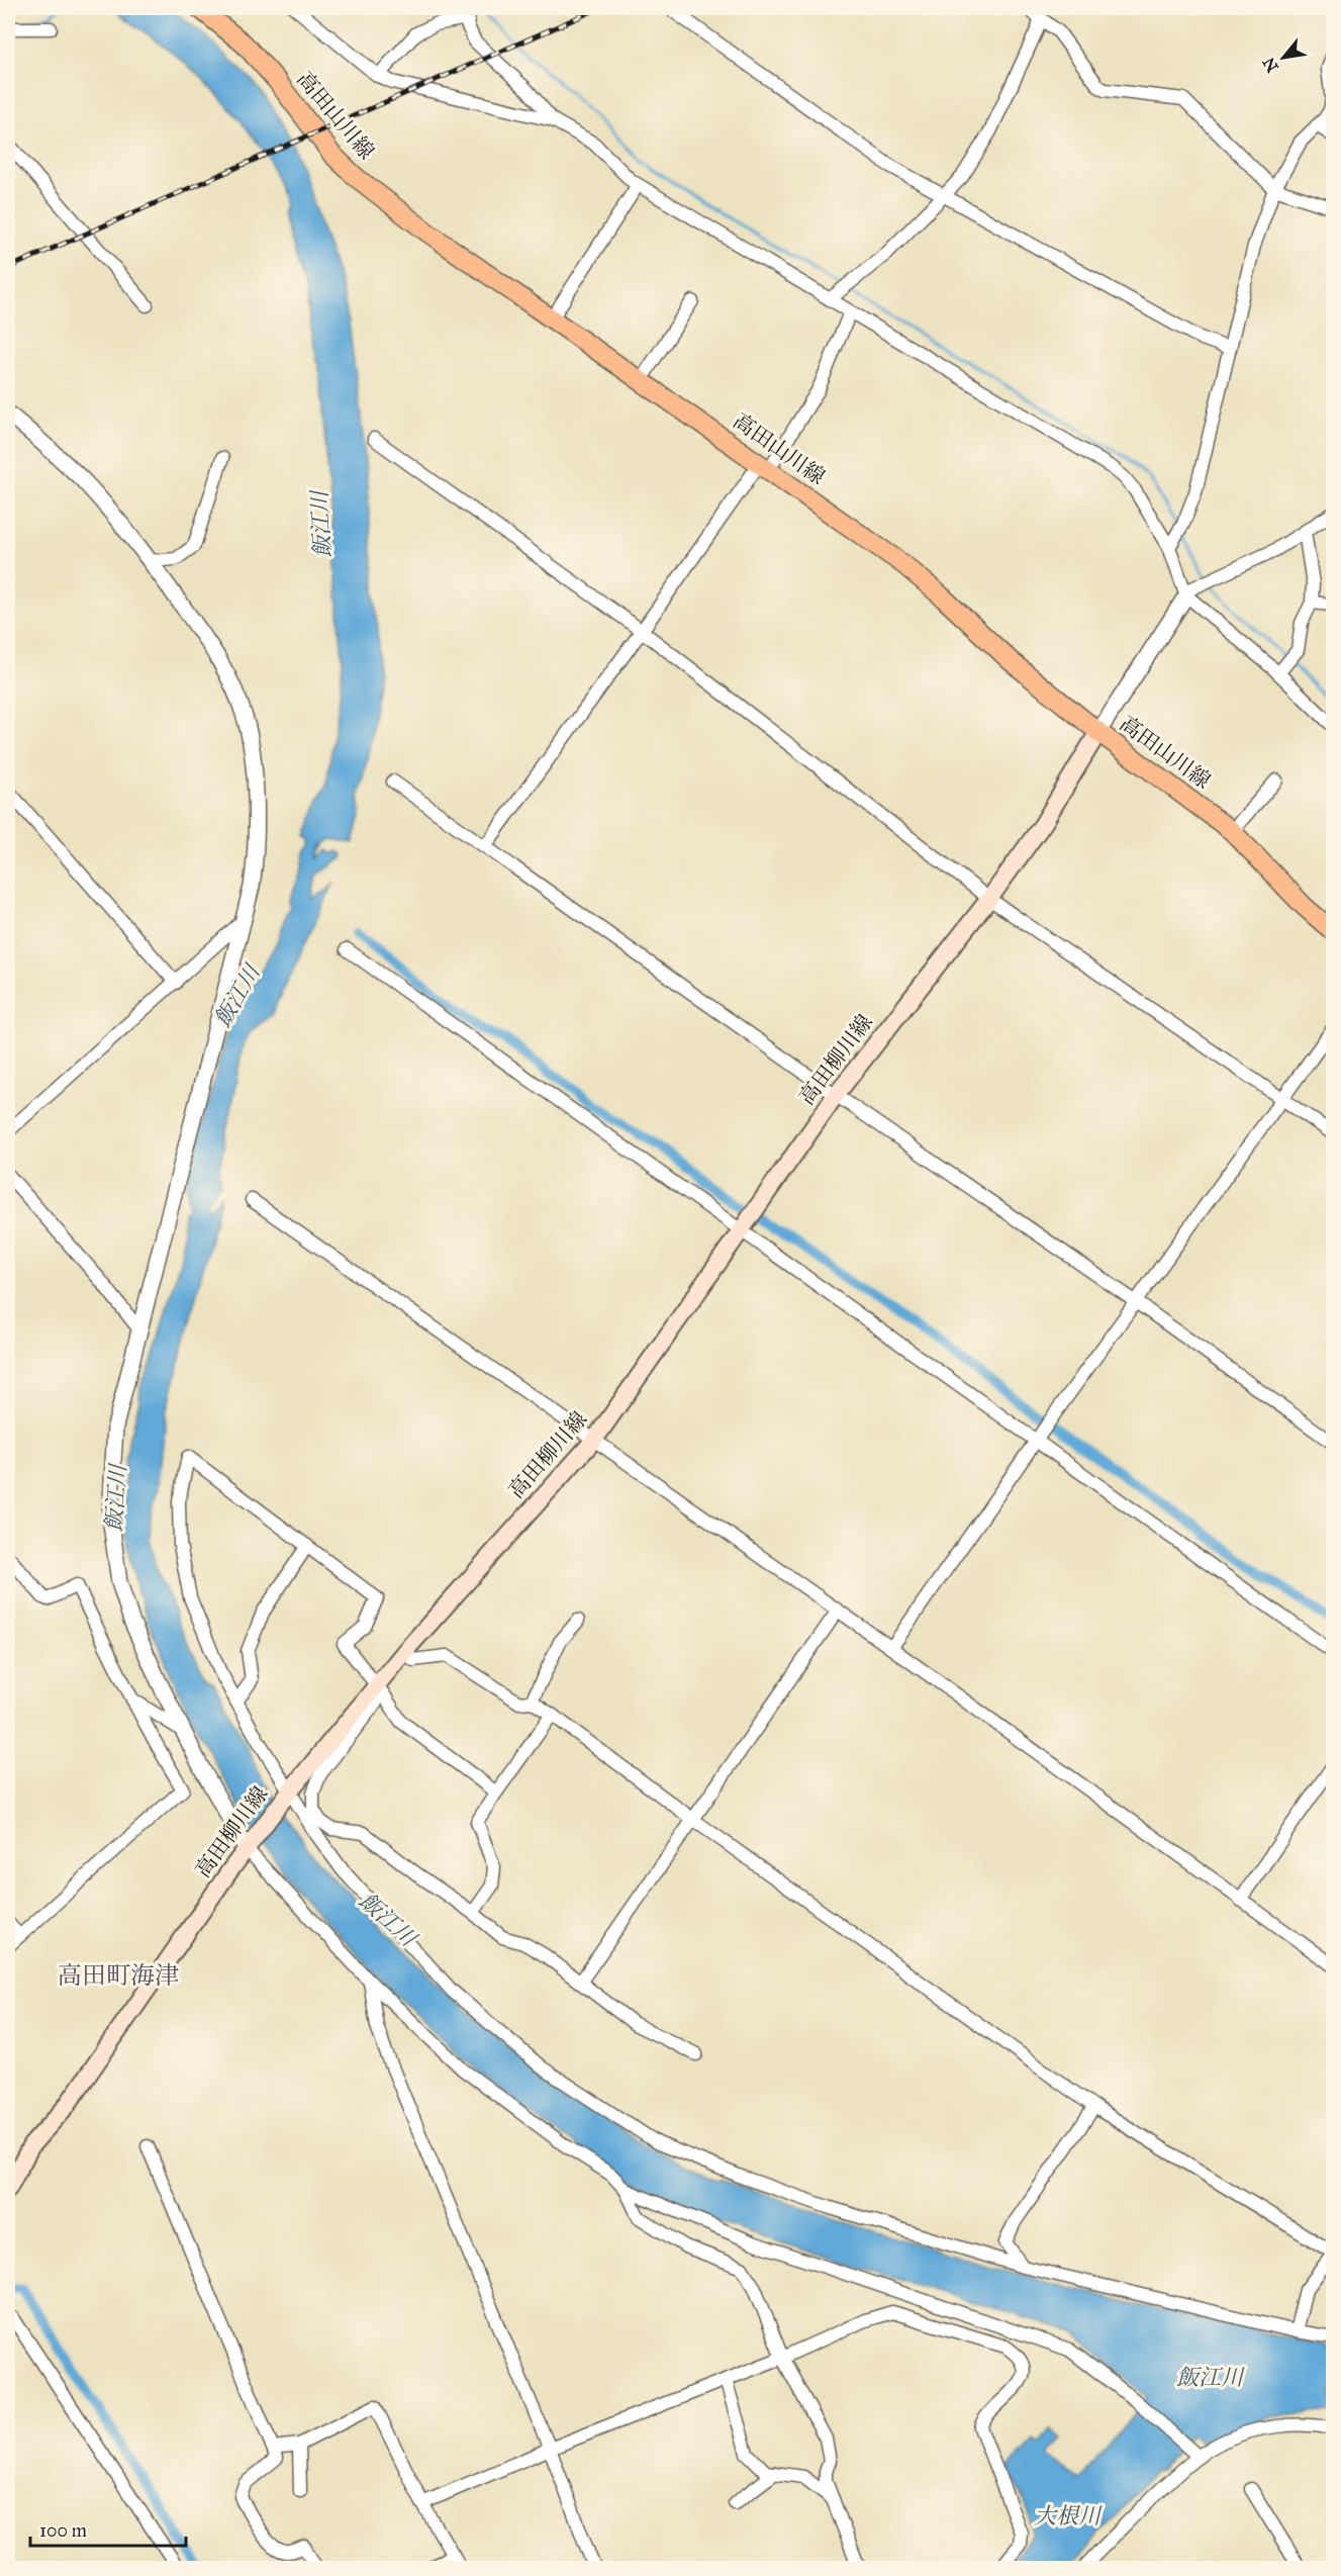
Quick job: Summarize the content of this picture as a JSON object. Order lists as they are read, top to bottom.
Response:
{
  "streets": {
    "main road": ["高田山川線", "高田柳川線"]
  },
  "crossings": [
    ["高田山川線", "高田柳川線"]
  ],
  "districts": ["高田町海津"],
  "water": ["飯江川", "大根川"],
  "scale_bar": "100 m",
  "north": "bottom left"
}
